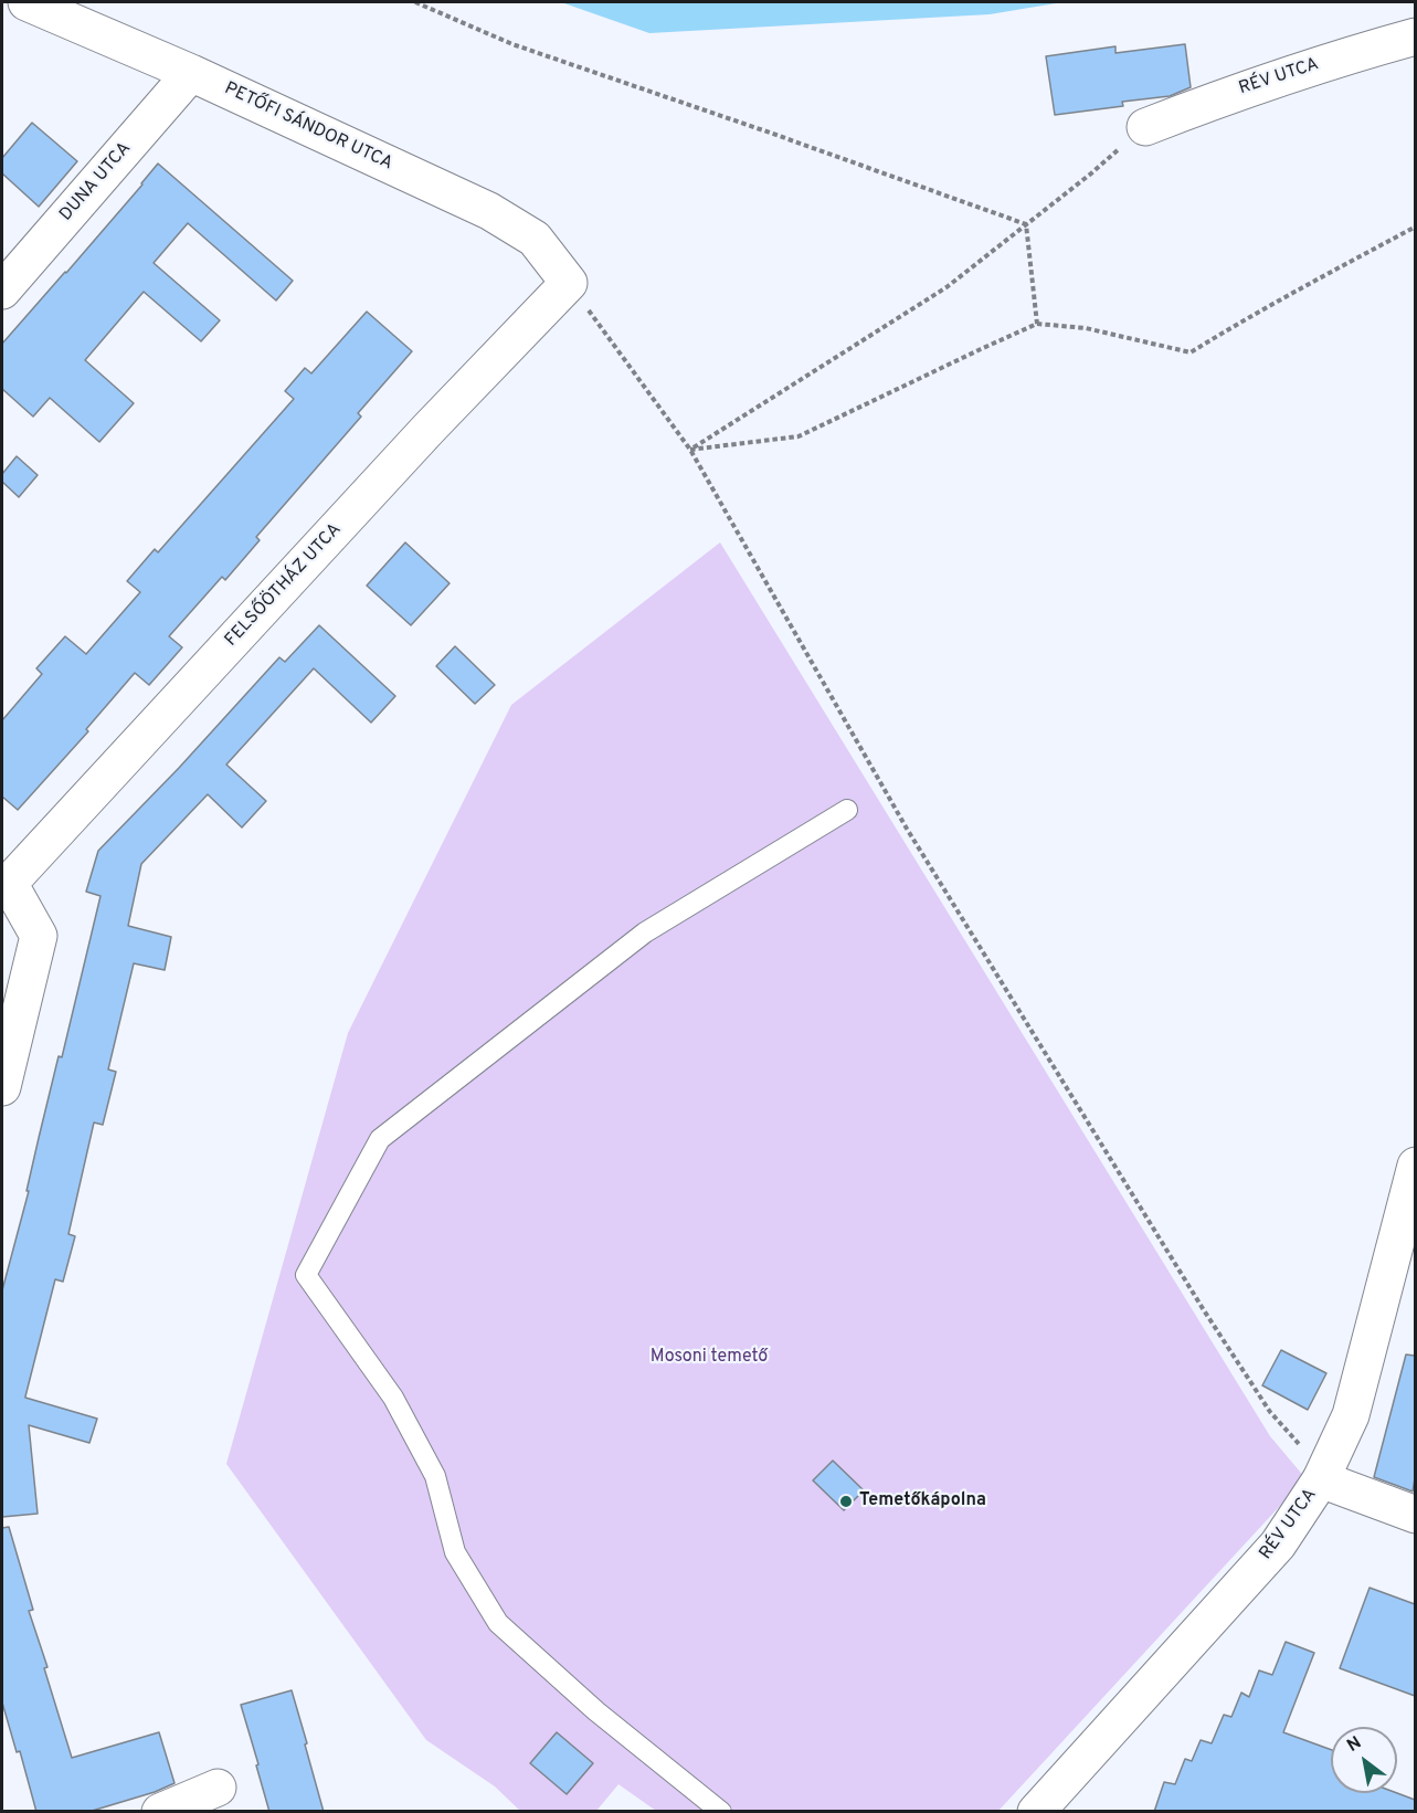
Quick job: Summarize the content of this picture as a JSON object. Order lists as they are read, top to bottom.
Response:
{
  "streets": {
    "street": [
      "RÉV UTCA",
      "PETŐFI SÁNDOR UTCA",
      "DUNA UTCA",
      "FELSŐÖTHÁZ UTCA"
    ]
  },
  "crossings": [
    ["PETŐFI SÁNDOR UTCA", "DUNA UTCA"],
    ["PETŐFI SÁNDOR UTCA", "FELSŐÖTHÁZ UTCA"]
  ],
  "parks": ["Mosoni temető"],
  "places": ["Temetőkápolna"],
  "north": "top left"
}
